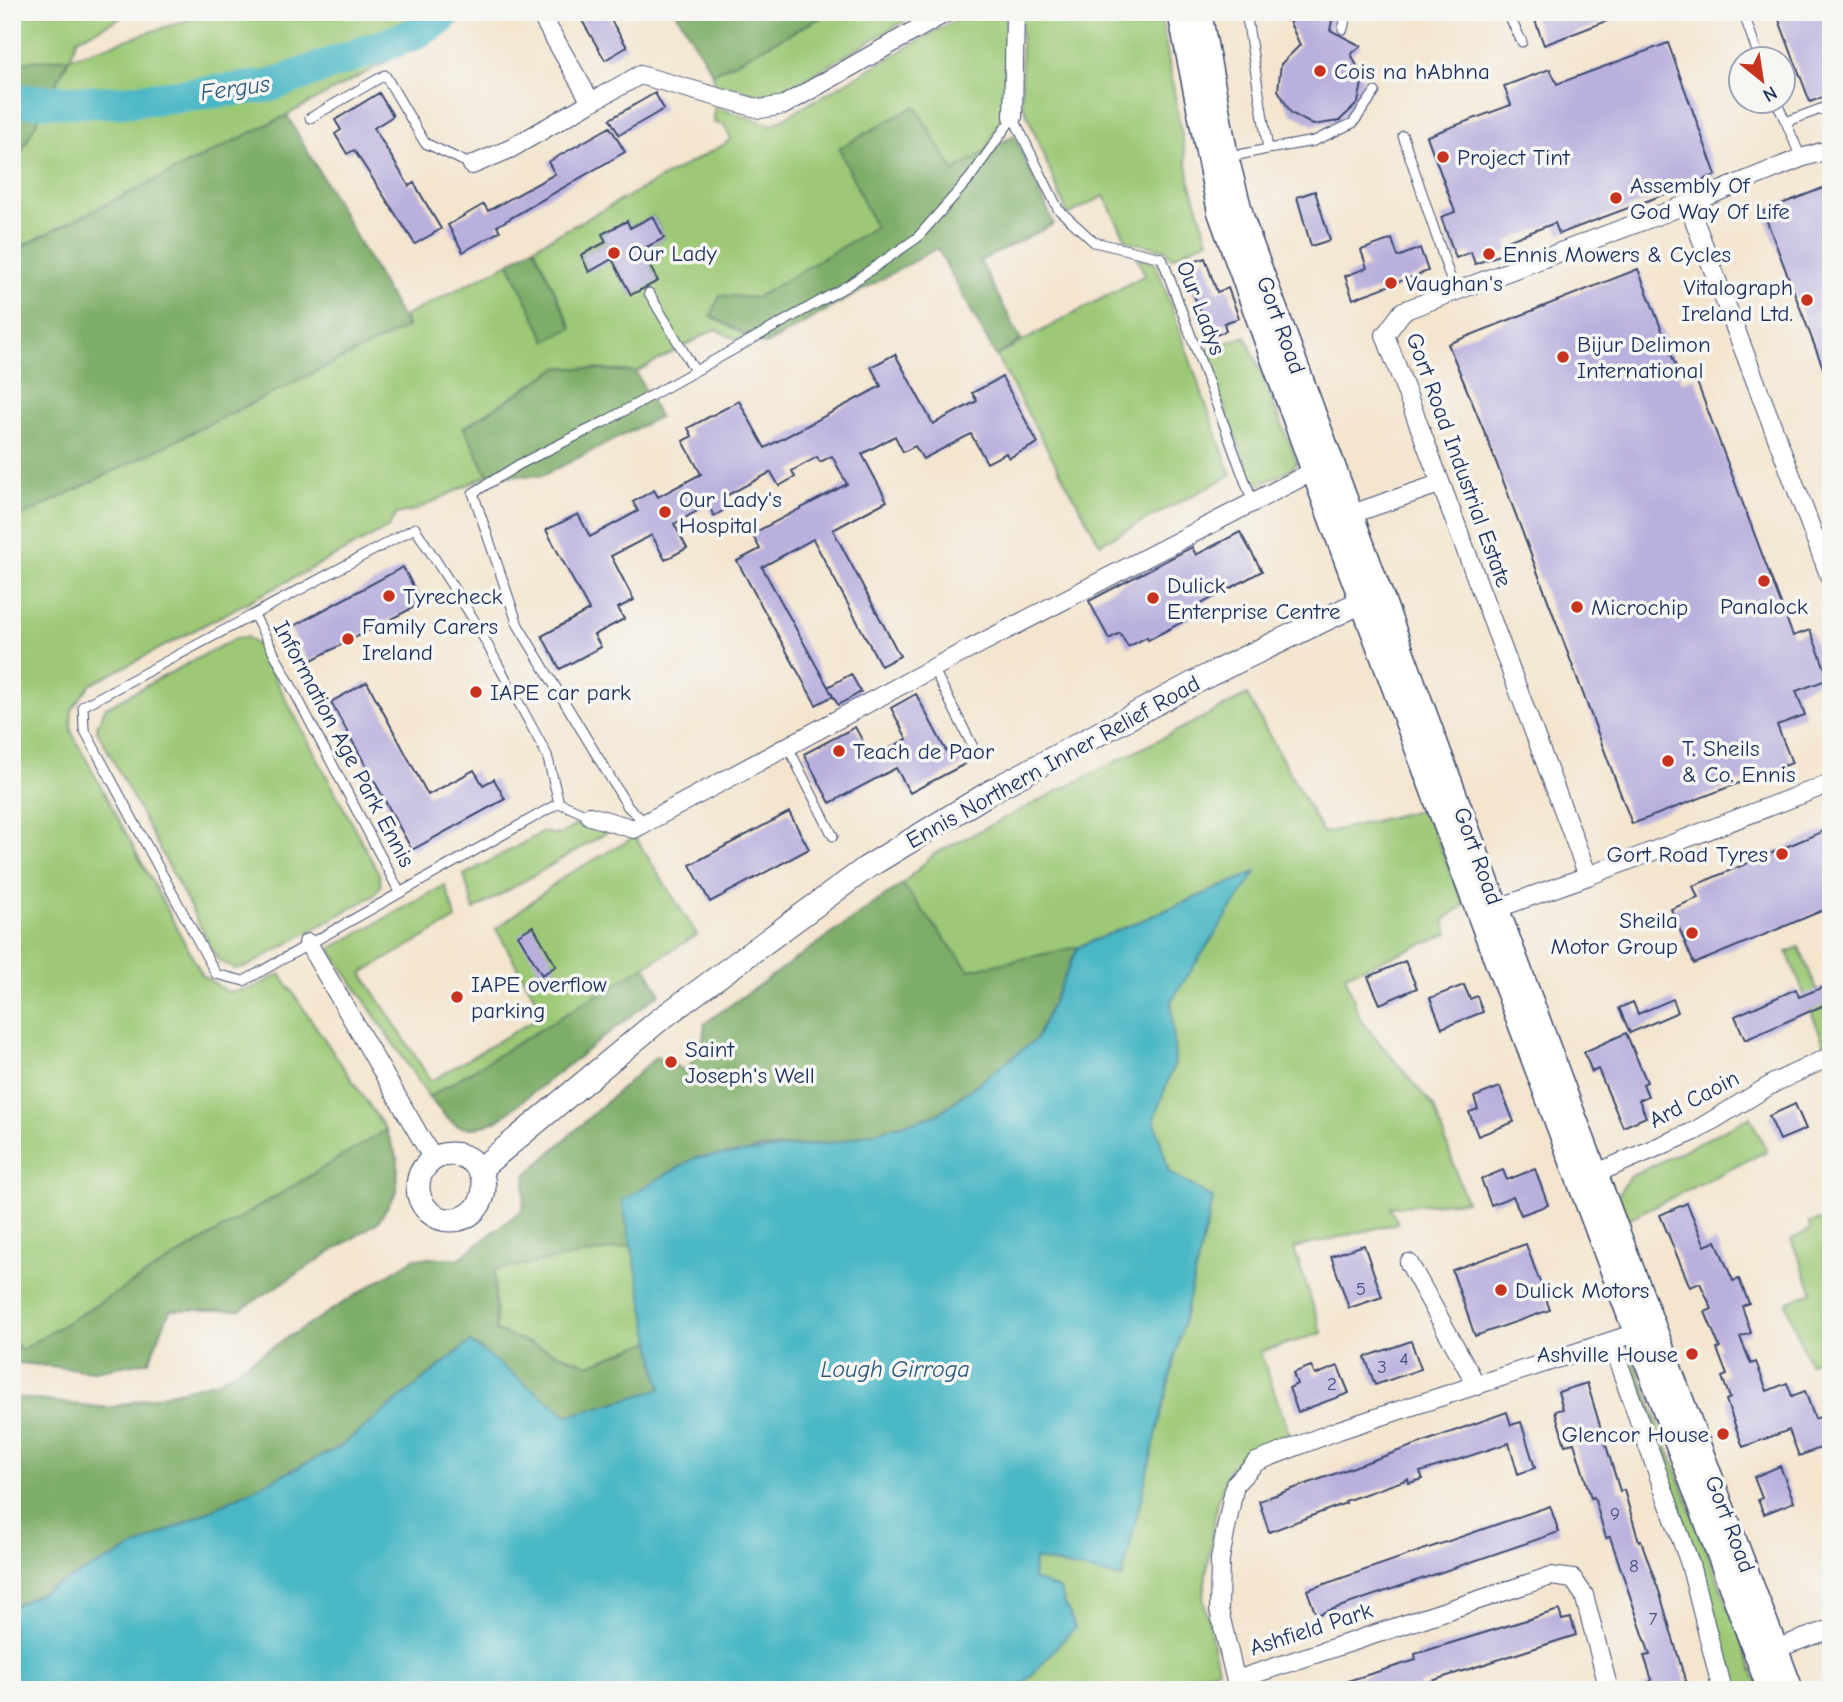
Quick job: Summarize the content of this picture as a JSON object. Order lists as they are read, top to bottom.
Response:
{
  "streets": {
    "main road": ["Gort Road"],
    "street": [
      "Gort Road Industrial Estate",
      "Ennis Northern Inner Relief Road",
      "Ard Caoin",
      "Ashfield Park"
    ],
    "lane": ["Our Ladys", "Information Age Park Ennis"]
  },
  "crossings": [
    ["Gort Road", "Ennis Northern Inner Relief Road"],
    ["Gort Road", "Ard Caoin"],
    ["Gort Road", "Ashfield Park"]
  ],
  "water": ["Fergus", "Lough Girroga"],
  "places": [
    "Cois na hAbhna",
    "Project Tint",
    "Assembly Of God Way Of Life",
    "Our Lady",
    "Ennis Mowers & Cycles",
    "Vaughan's",
    "Vitalograph Ireland Ltd.",
    "Bijur Delimon International",
    "Our Lady's Hospital",
    "Panalock",
    "Tyrecheck",
    "Dulick Enterprise Centre",
    "Microchip",
    "Family Carers Ireland",
    "IAPE car park",
    "Teach de Paor",
    "T. Sheils & Co. Ennis",
    "Gort Road Tyres",
    "Sheila Motor Group",
    "IAPE overflow parking",
    "Saint Joseph's Well",
    "Dulick Motors",
    "Ashville House",
    "Glencor House"
  ],
  "house_numbers": [
    "5",
    "4",
    "3",
    "2",
    "9",
    "8",
    "7"
  ],
  "north": "bottom right"
}
